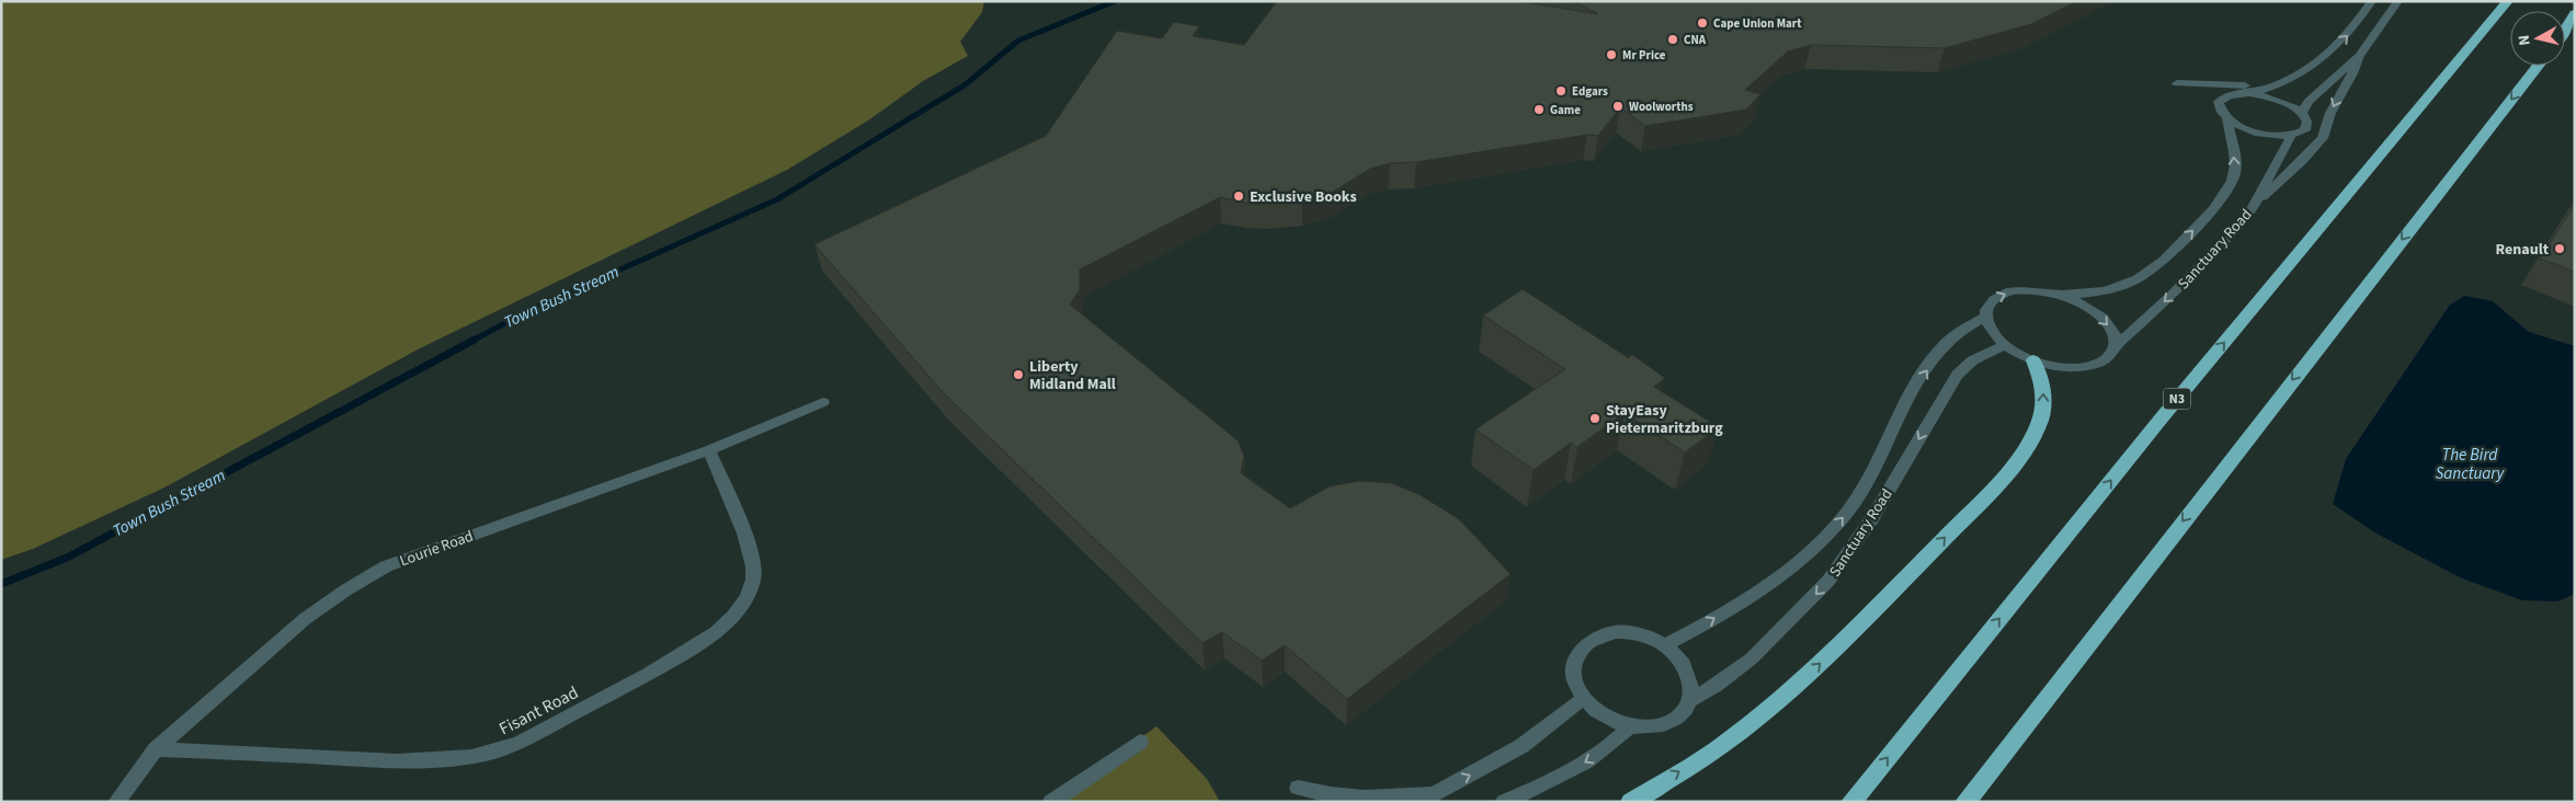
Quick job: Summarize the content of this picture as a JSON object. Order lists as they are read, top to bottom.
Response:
{
  "streets": {
    "highway": ["N3"],
    "street": ["Sanctuary Road", "Lourie Road", "Fisant Road"]
  },
  "crossings": [
    ["Lourie Road", "Fisant Road"]
  ],
  "water": ["Town Bush Stream", "The Bird Sanctuary"],
  "places": [
    "Cape Union Mart",
    "CNA",
    "Mr Price",
    "Edgars",
    "Woolworths",
    "Game",
    "Exclusive Books",
    "Renault",
    "Liberty Midland Mall",
    "StayEasy Pietermaritzburg"
  ],
  "north": "left"
}
